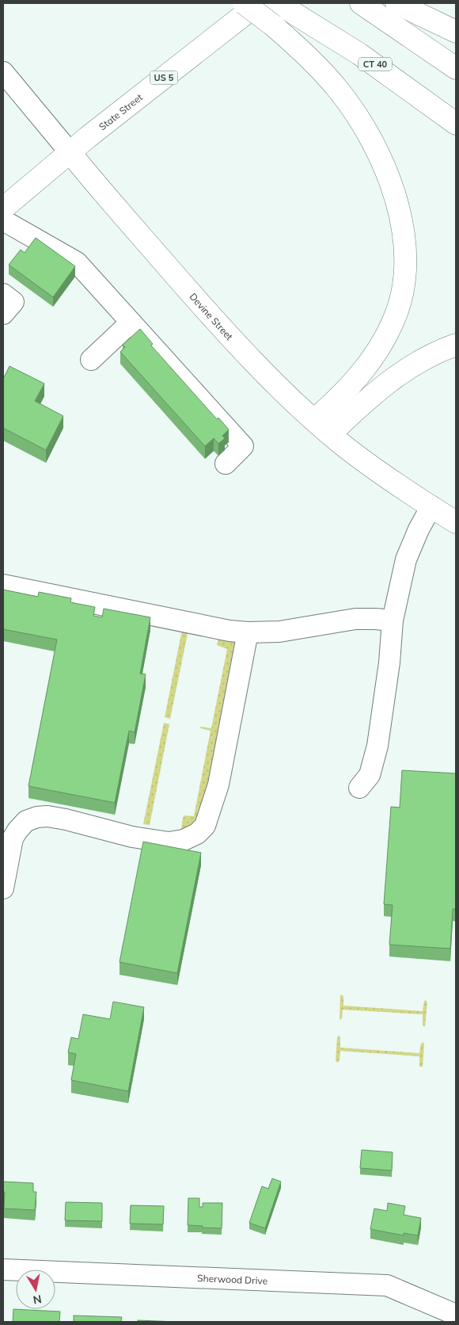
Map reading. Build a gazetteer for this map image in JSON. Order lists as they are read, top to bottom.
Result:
{
  "streets": {
    "main road": [
      "CT 40",
      "US 5",
      "State Street",
      "Devine Street"
    ],
    "street": ["Sherwood Drive"]
  },
  "crossings": [
    ["State Street", "Devine Street"]
  ],
  "north": "bottom"
}
